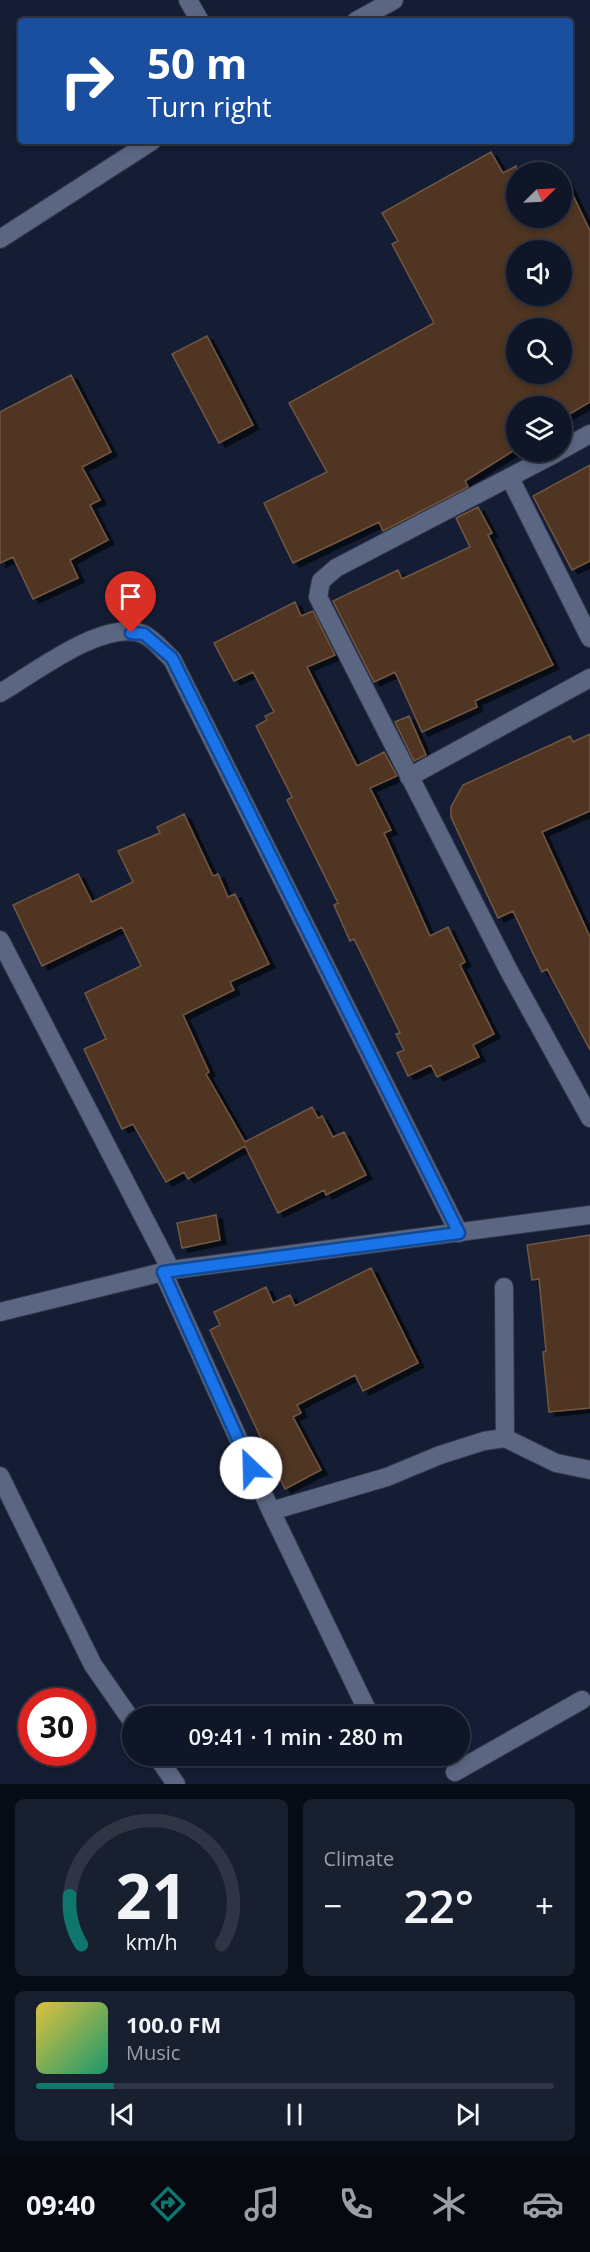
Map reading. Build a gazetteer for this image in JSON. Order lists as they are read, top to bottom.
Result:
{
  "north": "top right",
  "page": {
    "turn": ["50 m", "Turn right"],
    "limit": "30",
    "trip": "09:41 · 1 min · 280 m",
    "tile": "Climate",
    "heat": ["−", "22°", "+"],
    "song": ["100.0 FM", "Music"],
    "tabs": "09:40",
    "gauge": ["21", "km/h"]
  }
}
